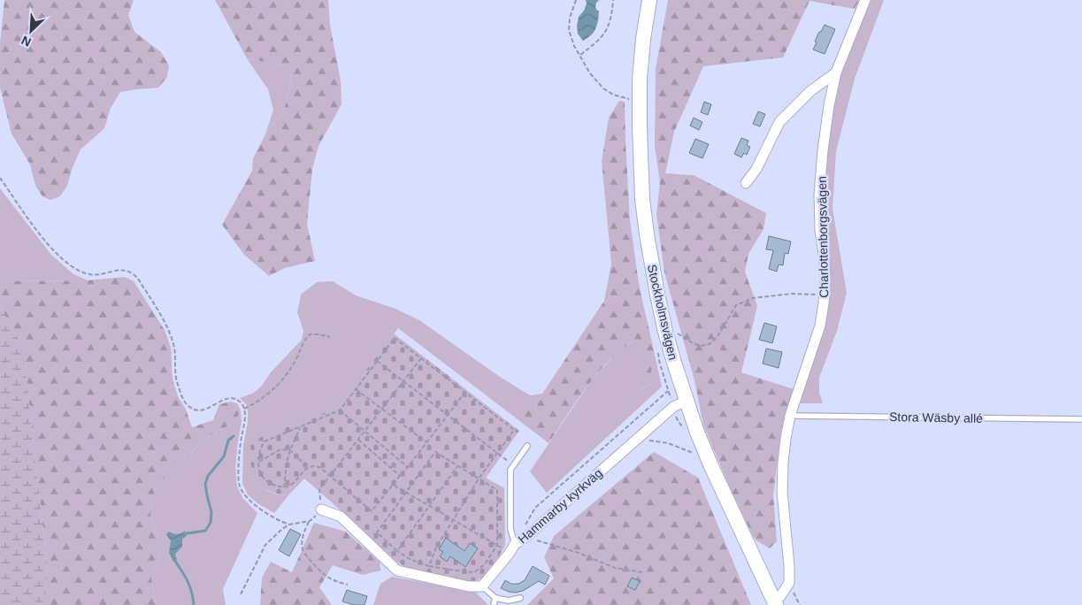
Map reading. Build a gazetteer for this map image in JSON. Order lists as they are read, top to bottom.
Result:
{
  "streets": {
    "street": ["Charlottenborgsvägen", "Stockholmsvägen", "Hammarby kyrkväg"],
    "lane": ["Stora Wäsby allé"]
  },
  "crossings": [
    ["Charlottenborgsvägen", "Stockholmsvägen"],
    ["Charlottenborgsvägen", "Stora Wäsby allé"],
    ["Stockholmsvägen", "Hammarby kyrkväg"]
  ],
  "north": "bottom left"
}
